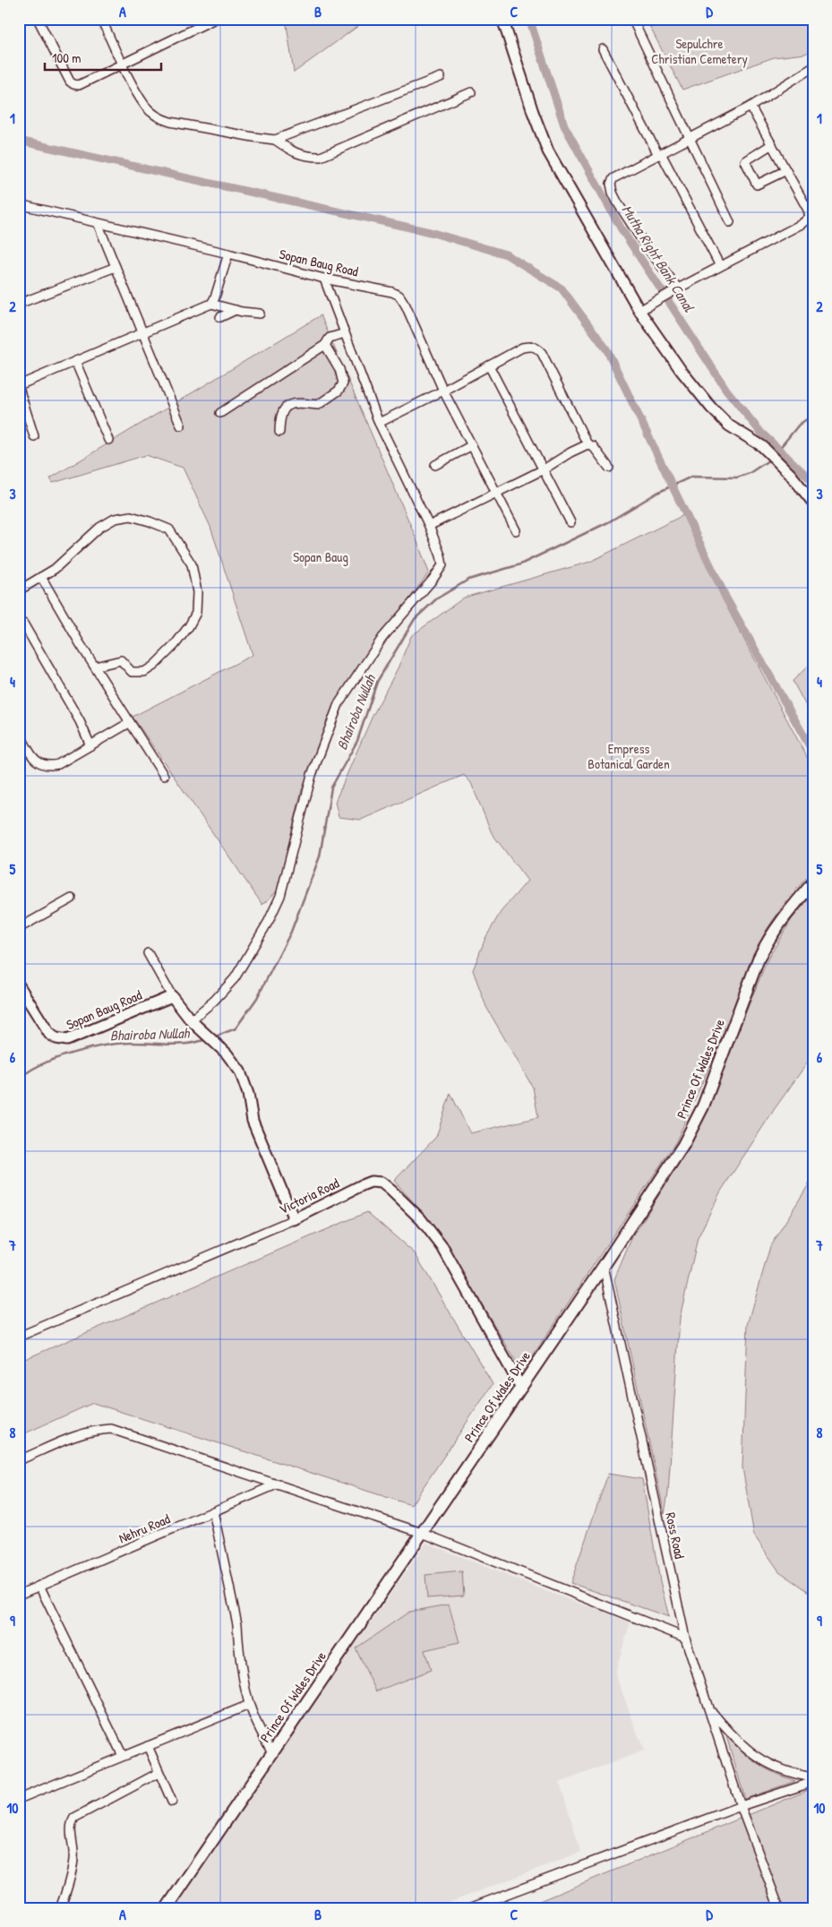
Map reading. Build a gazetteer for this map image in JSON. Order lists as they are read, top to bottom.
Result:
{
  "streets": {
    "main road": ["Prince Of Wales Drive"],
    "street": [
      "Sopan Baug Road",
      "Victoria Road",
      "Nehru Road",
      "Ross Road"
    ]
  },
  "crossings": [
    ["Prince Of Wales Drive", "Victoria Road"],
    ["Prince Of Wales Drive", "Ross Road"]
  ],
  "water": ["Mutha Right Bank Canal", "Bhairoba Nullah"],
  "parks": ["Sepulchre Christian Cemetery", "Sopan Baug", "Empress Botanical Garden"],
  "scale_bar": "100 m",
  "grid": {
    "columns": [
      "A",
      "B",
      "C",
      "D"
    ],
    "rows": [
      "1",
      "2",
      "3",
      "4",
      "5",
      "6",
      "7",
      "8",
      "9",
      "10"
    ]
  }
}
